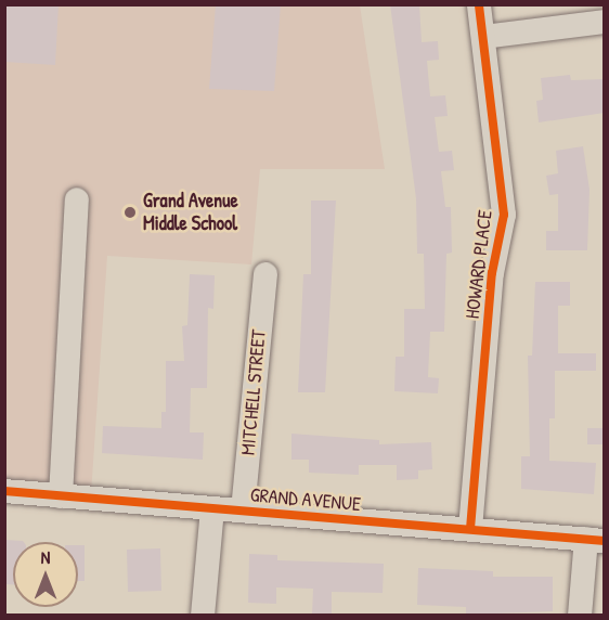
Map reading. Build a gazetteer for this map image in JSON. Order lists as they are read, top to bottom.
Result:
{
  "streets": {
    "street": ["HOWARD PLACE", "MITCHELL STREET", "GRAND AVENUE"]
  },
  "crossings": [
    ["HOWARD PLACE", "GRAND AVENUE"],
    ["MITCHELL STREET", "GRAND AVENUE"]
  ],
  "places": ["Grand Avenue Middle School"],
  "north": "top"
}
